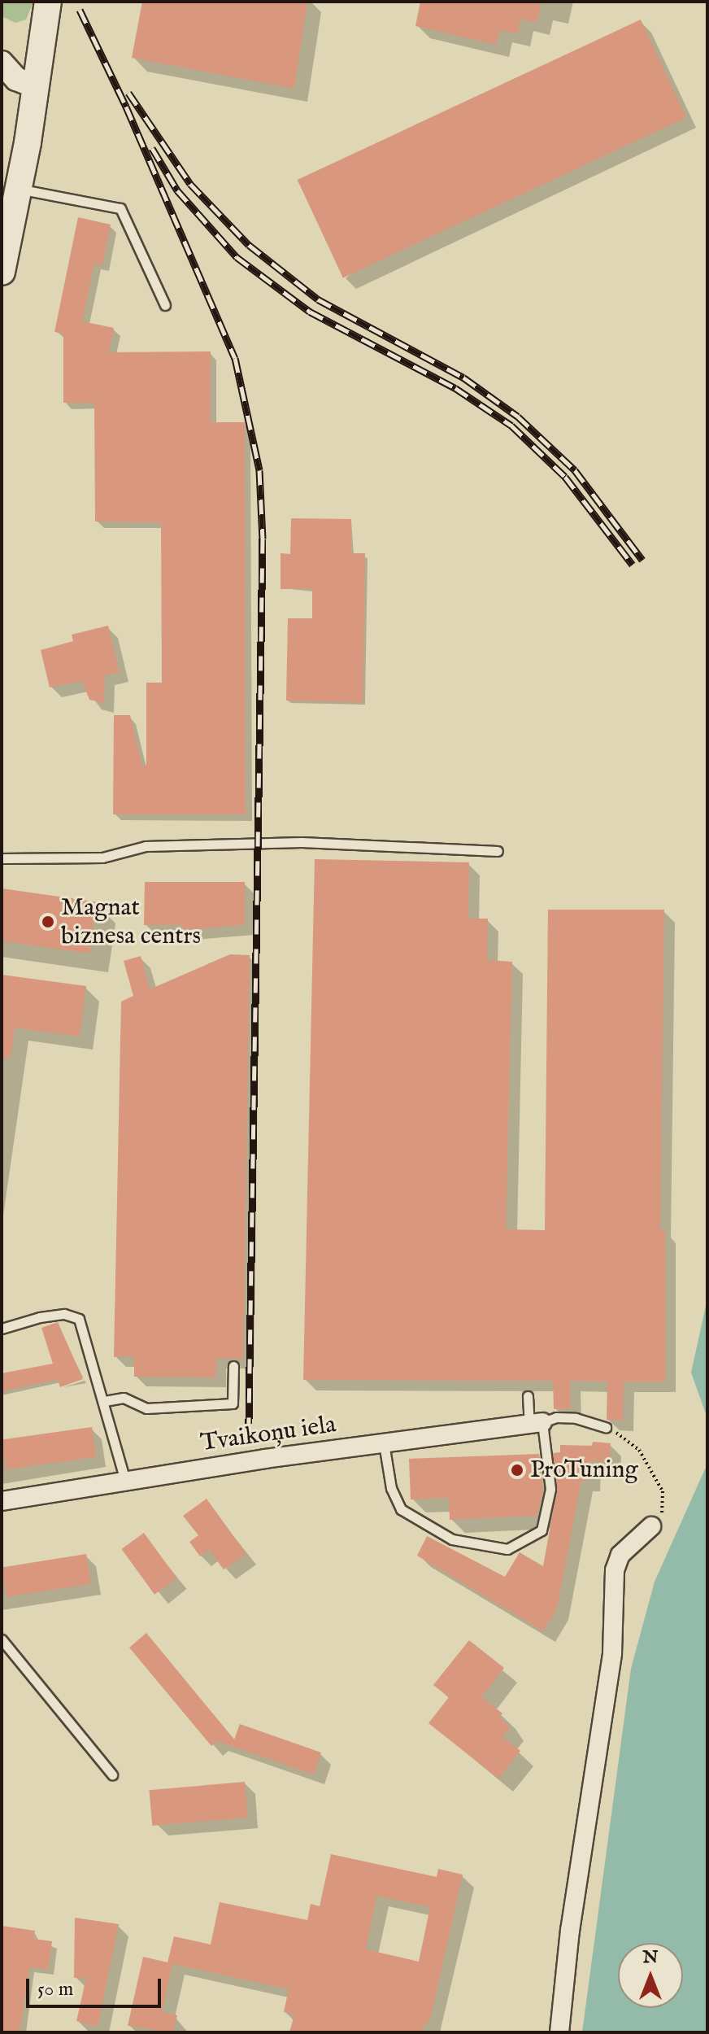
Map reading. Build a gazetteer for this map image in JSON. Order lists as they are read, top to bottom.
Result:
{
  "streets": {
    "street": ["Tvaikoņu iela"]
  },
  "places": ["Magnat biznesa centrs", "ProTuning"],
  "scale_bar": "50 m",
  "north": "top"
}
